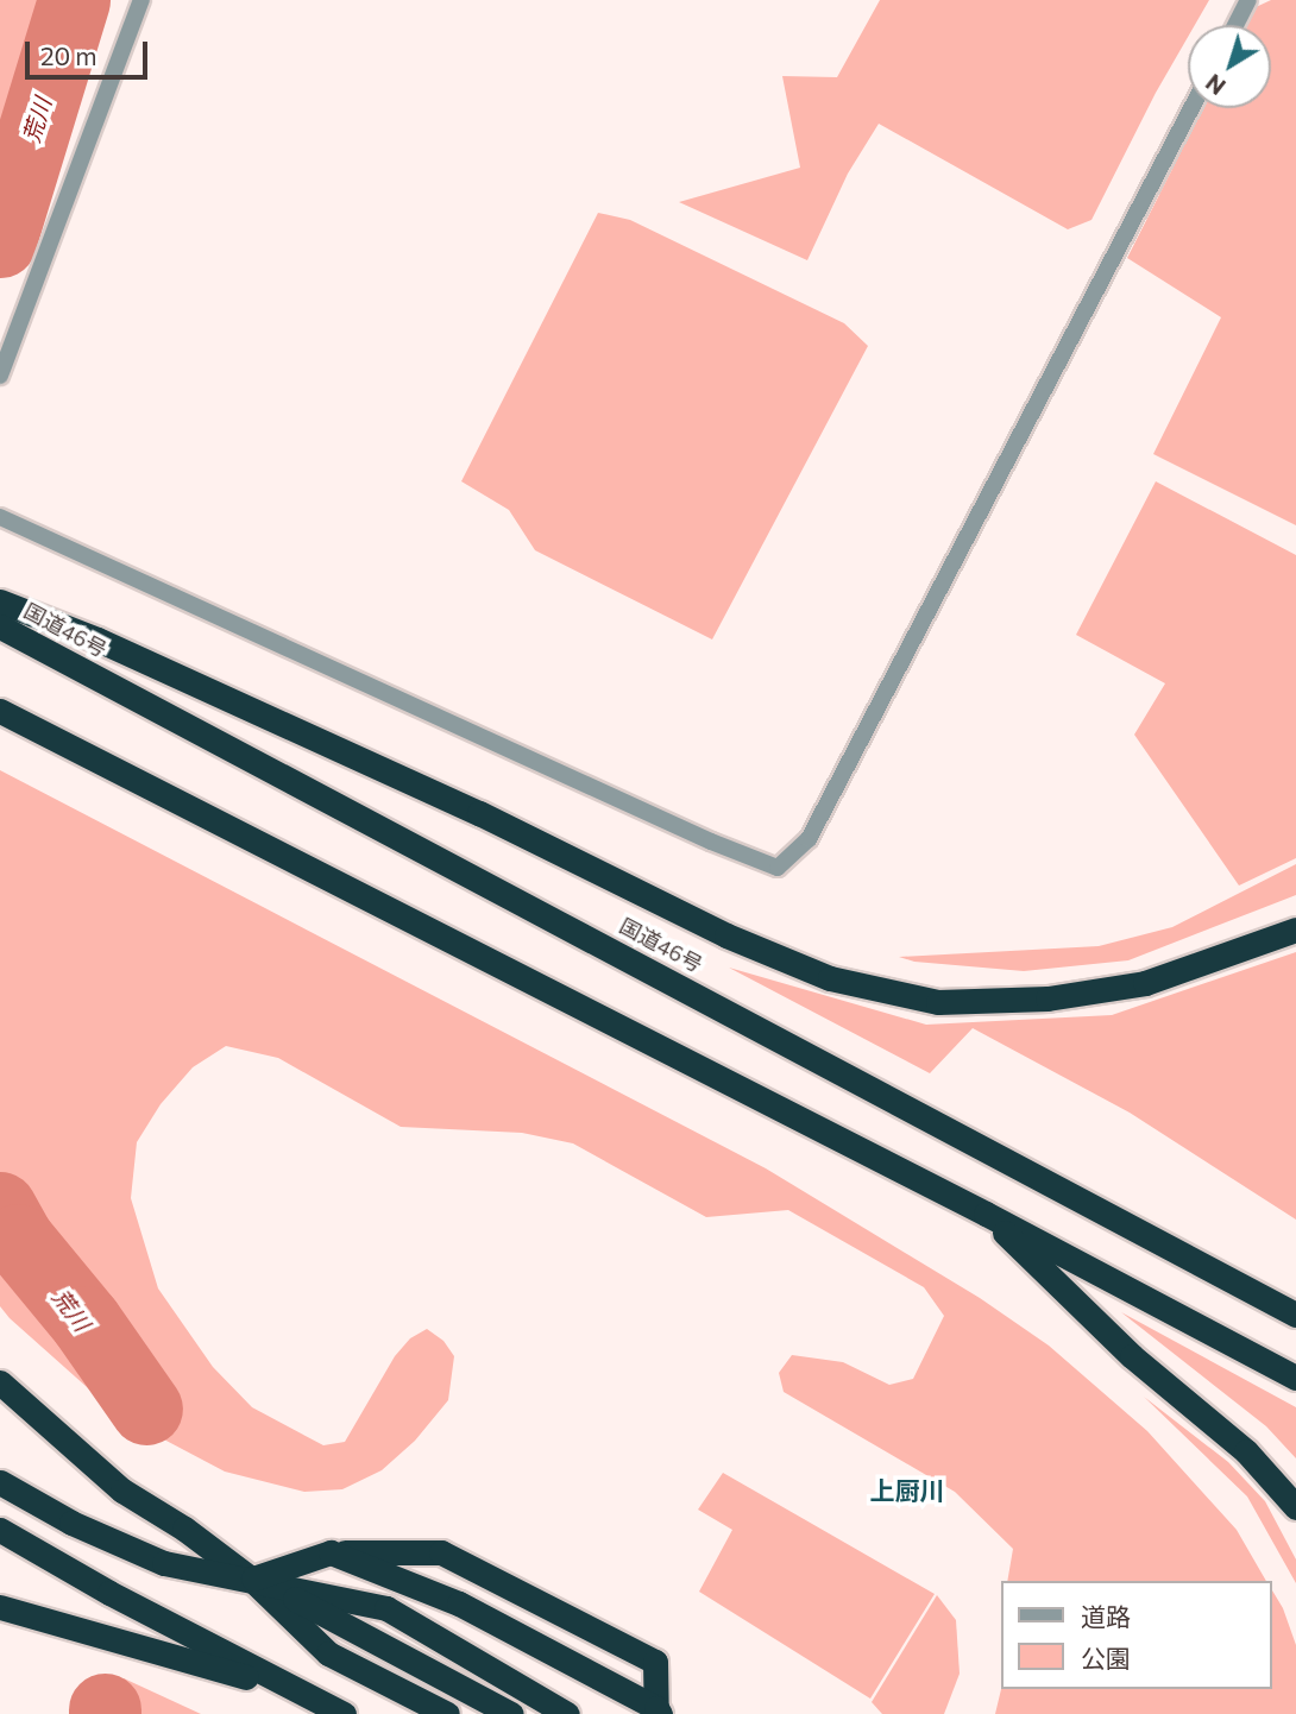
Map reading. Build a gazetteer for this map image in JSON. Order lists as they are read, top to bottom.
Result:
{
  "streets": {
    "highway": ["国道46号"]
  },
  "districts": ["上厨川"],
  "water": ["荒川"],
  "legend": ["道路", "公園"],
  "scale_bar": "20 m",
  "north": "bottom left"
}
